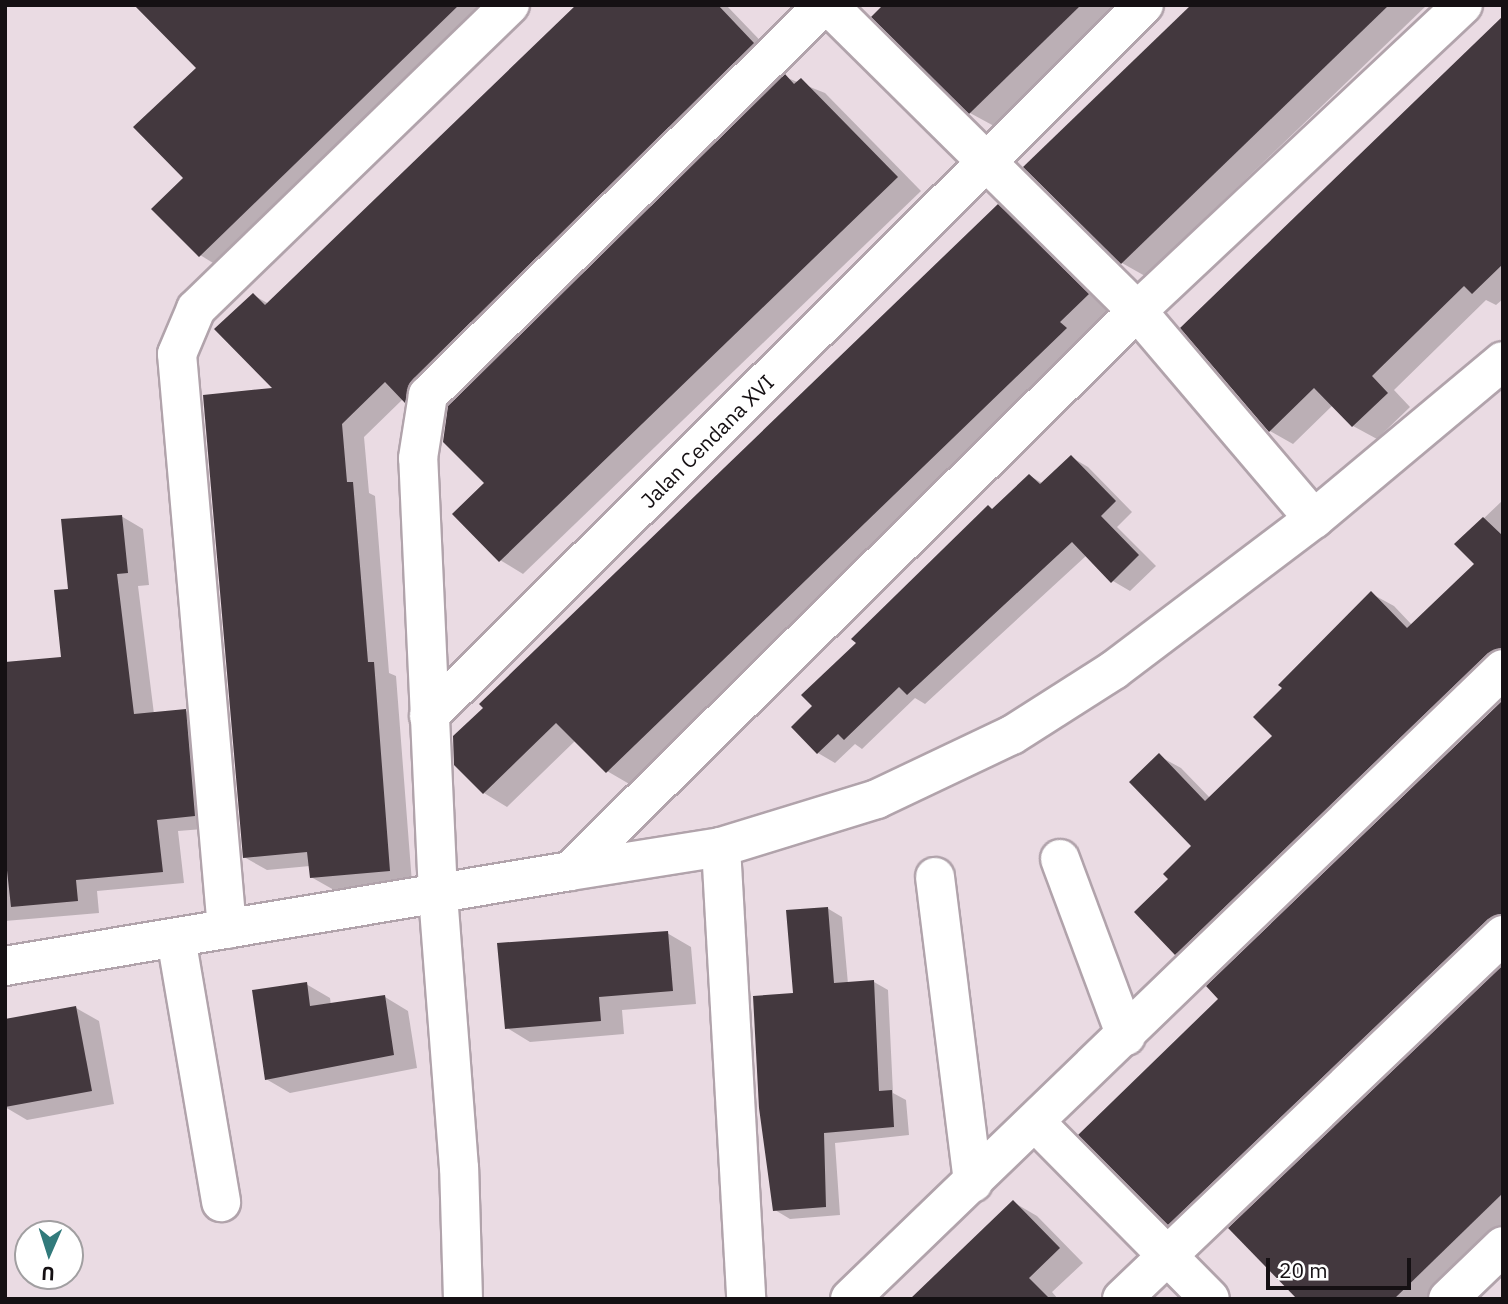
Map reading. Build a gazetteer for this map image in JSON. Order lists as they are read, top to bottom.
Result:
{
  "streets": {
    "street": ["Jalan Cendana XVI"]
  },
  "scale_bar": "20 m",
  "north": "bottom"
}
